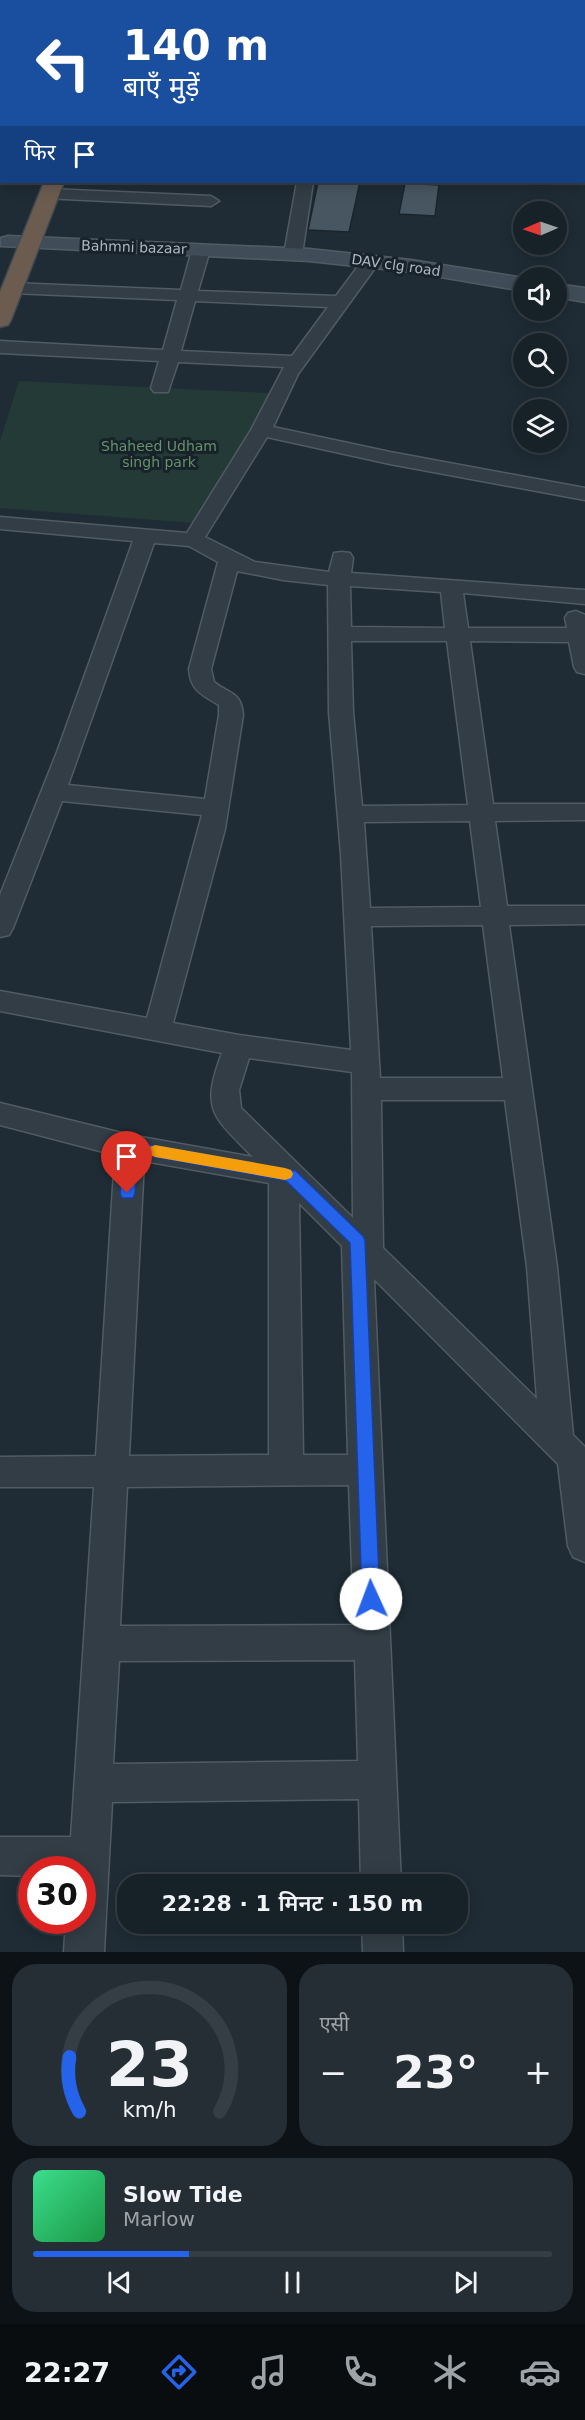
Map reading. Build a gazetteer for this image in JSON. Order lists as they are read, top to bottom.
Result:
{
  "streets": {
    "street": ["Bahmni bazaar", "DAV clg road"]
  },
  "crossings": [
    ["Bahmni bazaar", "DAV clg road"]
  ],
  "parks": ["Shaheed Udham singh park"],
  "north": "left",
  "page": {
    "turn": ["140 m", "बाएँ मुड़ें"],
    "then": "फिर",
    "limit": "30",
    "trip": "22:28 · 1 मिनट · 150 m",
    "tile": "एसी",
    "heat": ["−", "23°", "+"],
    "song": ["Slow Tide", "Marlow"],
    "tabs": "22:27",
    "gauge": ["23", "km/h"]
  }
}
